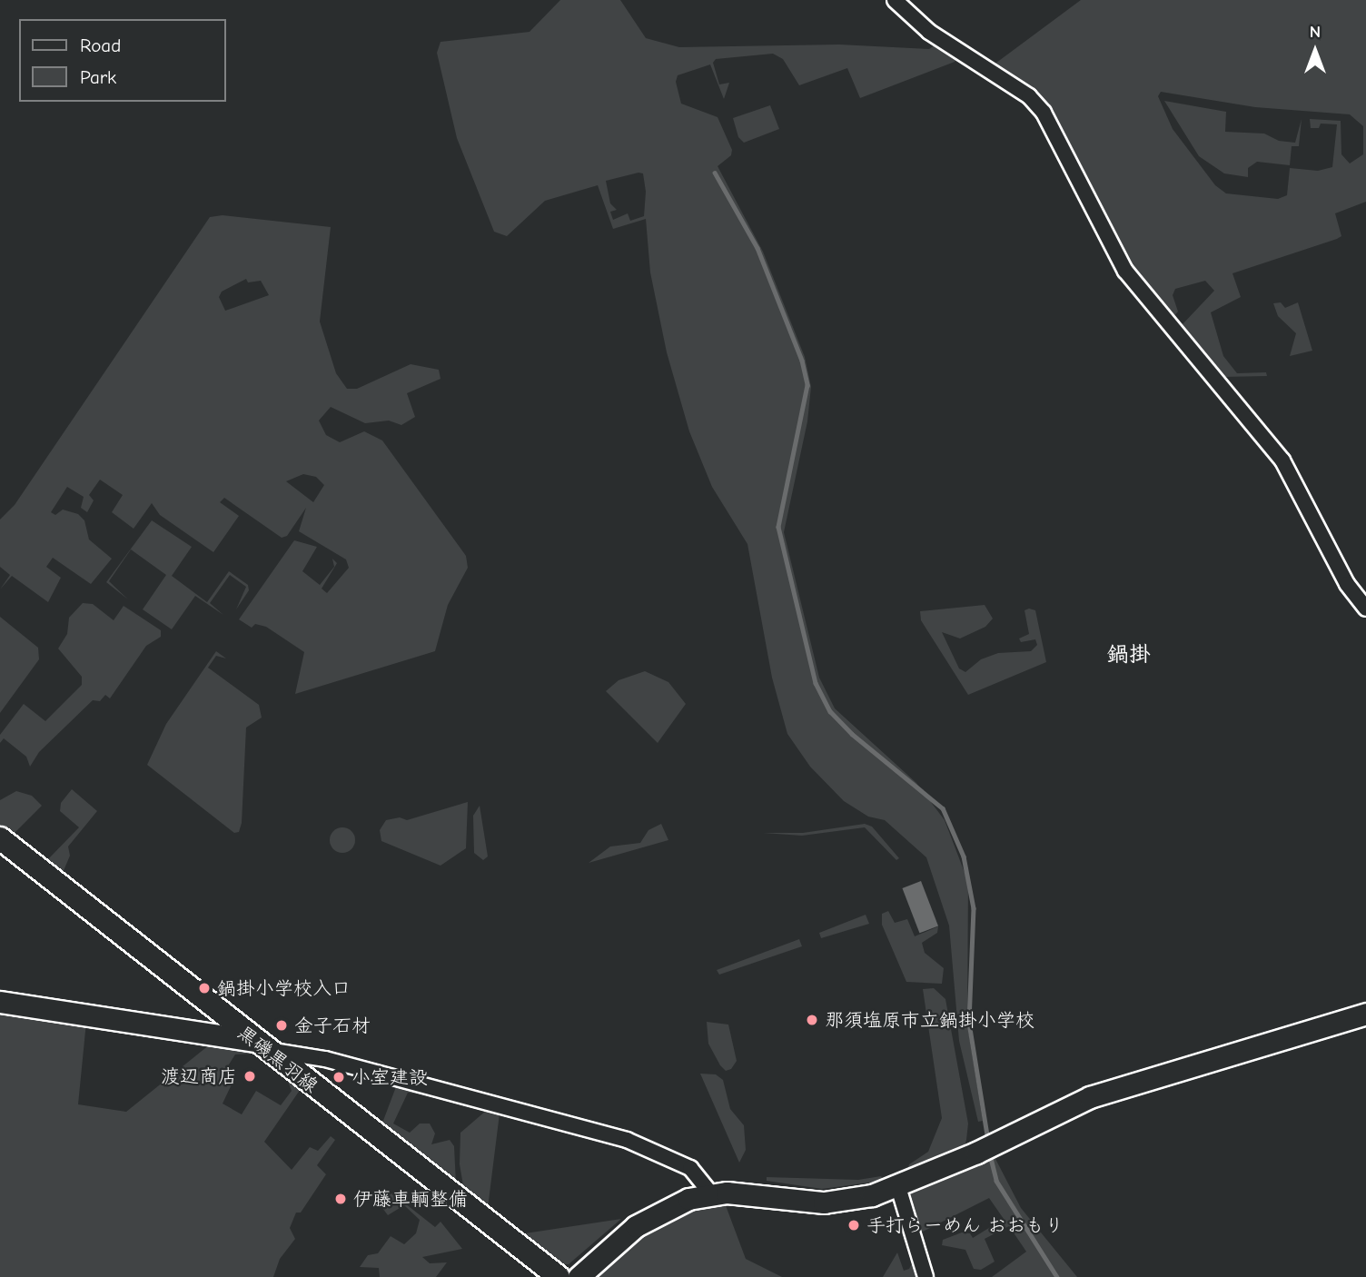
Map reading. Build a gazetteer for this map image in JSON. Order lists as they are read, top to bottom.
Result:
{
  "streets": {
    "main road": ["黒磯黒羽線"]
  },
  "districts": ["鍋掛"],
  "places": [
    "鍋掛小学校入口",
    "那須塩原市立鍋掛小学校",
    "金子石材",
    "渡辺商店",
    "小室建設",
    "伊藤車輌整備",
    "手打らーめん おおもり"
  ],
  "legend": ["Road", "Park"],
  "north": "top"
}
